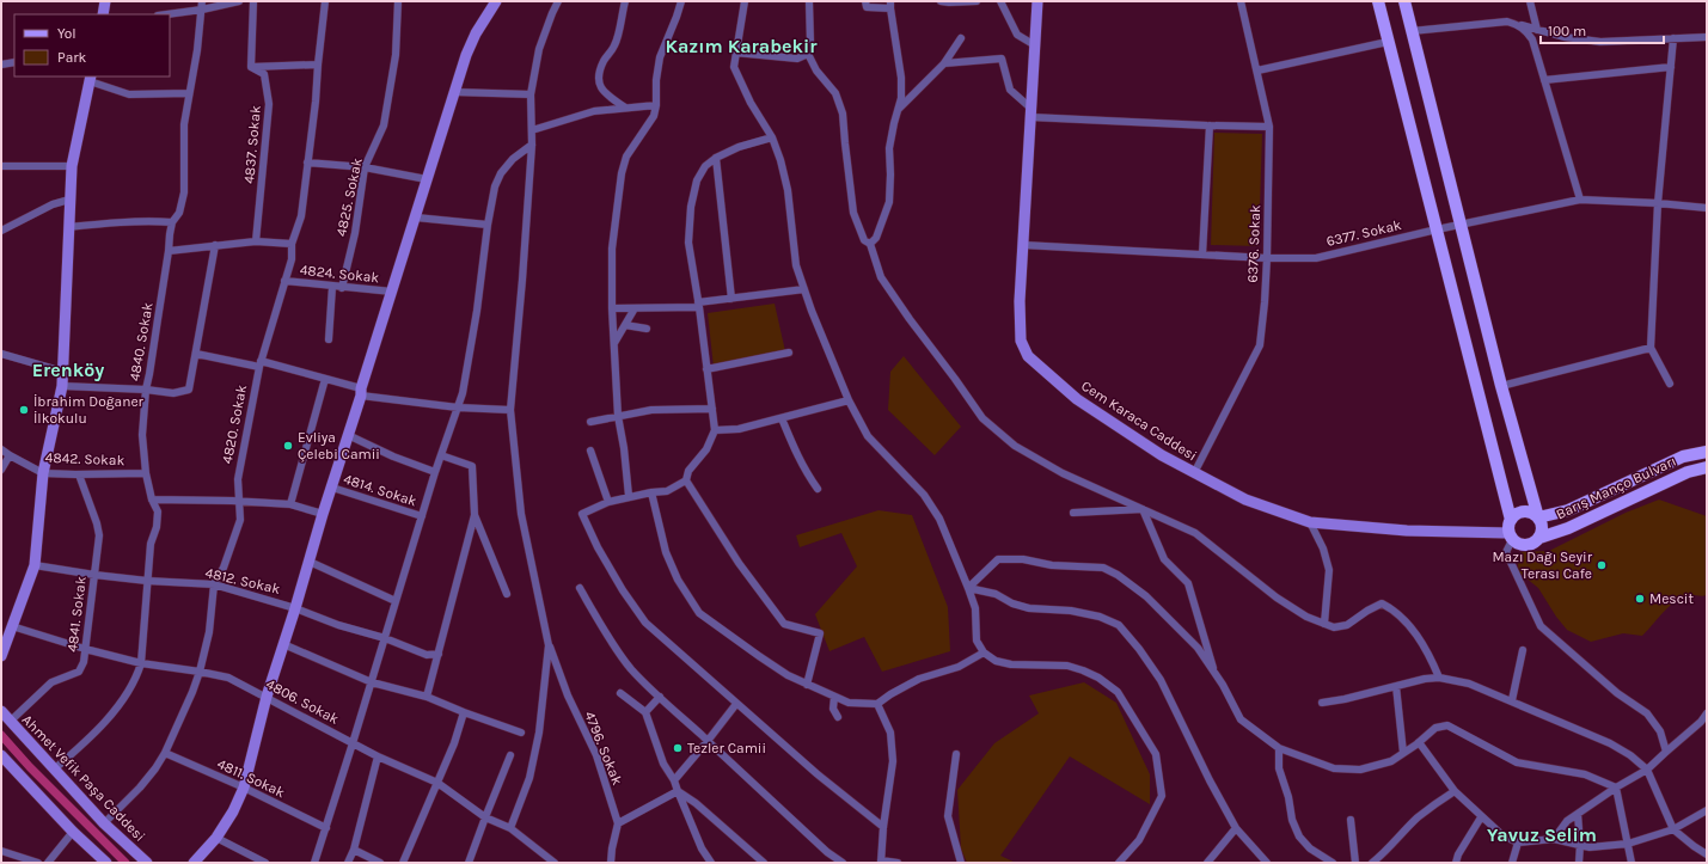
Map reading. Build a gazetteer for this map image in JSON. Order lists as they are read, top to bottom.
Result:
{
  "streets": {
    "main road": ["Barış Manço Bulvarı"],
    "street": [
      "4837. Sokak",
      "4825. Sokak",
      "6377. Sokak",
      "6376. Sokak",
      "4824. Sokak",
      "4840. Sokak",
      "Cem Karaca Caddesi",
      "4820. Sokak",
      "4842. Sokak",
      "4814. Sokak",
      "4812. Sokak",
      "4841. Sokak",
      "4806. Sokak",
      "4796. Sokak",
      "Ahmet Vefik Paşa Caddesi",
      "4811. Sokak"
    ]
  },
  "crossings": [
    ["4825. Sokak", "4824. Sokak"],
    ["6377. Sokak", "6376. Sokak"],
    ["6377. Sokak", "Cem Karaca Caddesi"],
    ["6376. Sokak", "Cem Karaca Caddesi"],
    ["4824. Sokak", "4820. Sokak"],
    ["4840. Sokak", "4842. Sokak"],
    ["4840. Sokak", "4812. Sokak"],
    ["4840. Sokak", "4806. Sokak"],
    ["4840. Sokak", "Ahmet Vefik Paşa Caddesi"],
    ["Cem Karaca Caddesi", "Barış Manço Bulvarı"],
    ["4820. Sokak", "4812. Sokak"],
    ["4820. Sokak", "4806. Sokak"],
    ["4820. Sokak", "Ahmet Vefik Paşa Caddesi"],
    ["4820. Sokak", "4811. Sokak"],
    ["4842. Sokak", "4841. Sokak"],
    ["4812. Sokak", "4841. Sokak"],
    ["4841. Sokak", "4806. Sokak"],
    ["4841. Sokak", "Ahmet Vefik Paşa Caddesi"]
  ],
  "districts": ["Kazım Karabekir", "Erenköy", "Yavuz Selim"],
  "places": [
    "İbrahim Doğaner İlkokulu",
    "Evliya Çelebi Camii",
    "Mazı Dağı Seyir Terası Cafe",
    "Mescit",
    "Tezler Camii"
  ],
  "legend": ["Yol", "Park"],
  "scale_bar": "100 m"
}
